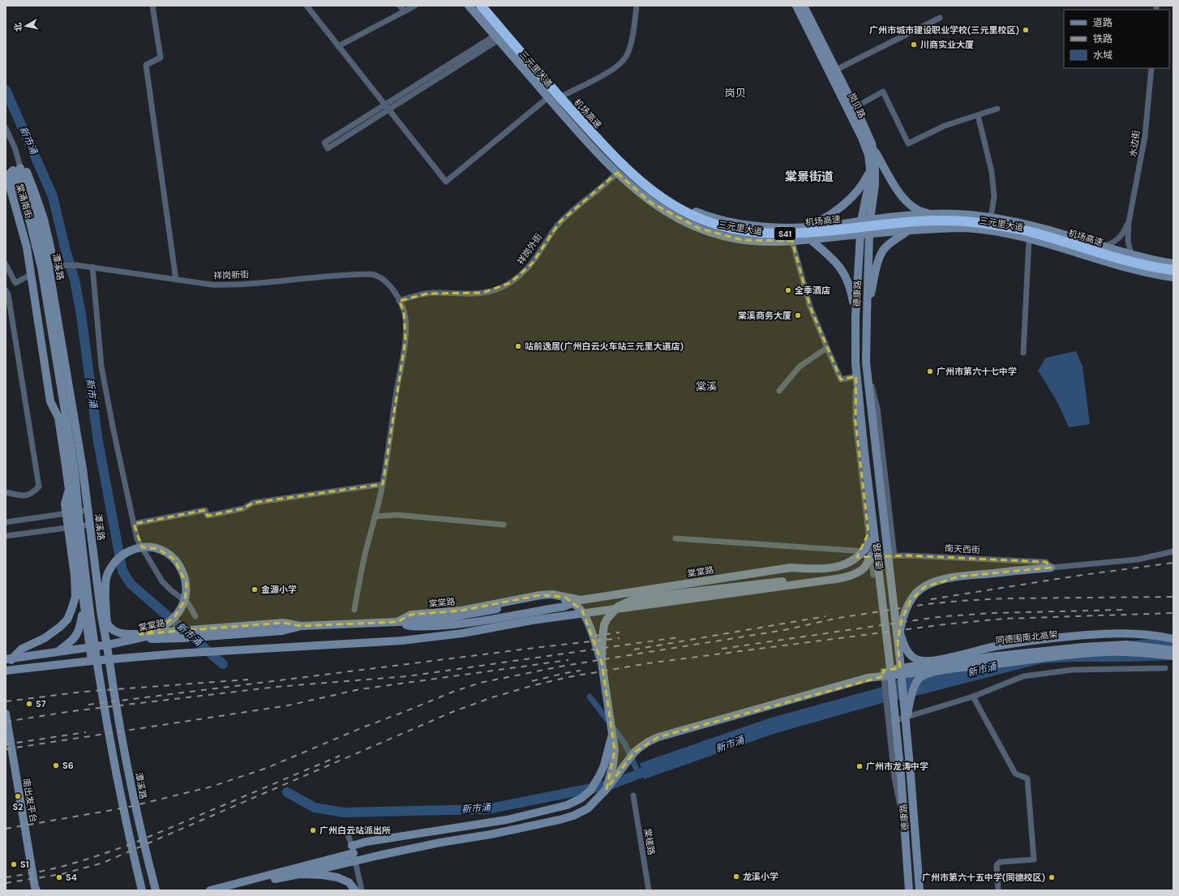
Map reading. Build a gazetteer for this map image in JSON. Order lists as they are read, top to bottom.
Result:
{
  "streets": {
    "highway": ["机场高速", "S41"],
    "main road": [
      "三元里大道",
      "岗贝路",
      "棠涌南街",
      "潭溪路",
      "德康路",
      "棠棠路",
      "同德围南北高架",
      "南出发平台"
    ],
    "street": [
      "水边街",
      "祥岗外街",
      "祥岗新街",
      "南天西街",
      "棠槎路"
    ]
  },
  "crossings": [
    ["三元里大道", "岗贝路"],
    ["三元里大道", "祥岗外街"],
    ["三元里大道", "德康路"],
    ["岗贝路", "德康路"],
    ["棠涌南街", "潭溪路"],
    ["棠涌南街", "祥岗新街"],
    ["祥岗外街", "祥岗新街"],
    ["南天西街", "棠棠路"]
  ],
  "districts": ["岗贝", "棠景街道", "棠溪"],
  "water": ["新市涌"],
  "places": [
    "广州市城市建设职业学校(三元里校区)",
    "川商实业大厦",
    "全季酒店",
    "棠溪商务大厦",
    "站前逸居(广州白云火车站三元里大道店)",
    "广州市第六十七中学",
    "金源小学",
    "S7",
    "S6",
    "广州市龙涛中学",
    "S2",
    "广州白云站派出所",
    "S1",
    "龙溪小学",
    "S4",
    "广州市第六十五中学(同德校区)"
  ],
  "legend": ["道路", "铁路", "水域"],
  "north": "left"
}
